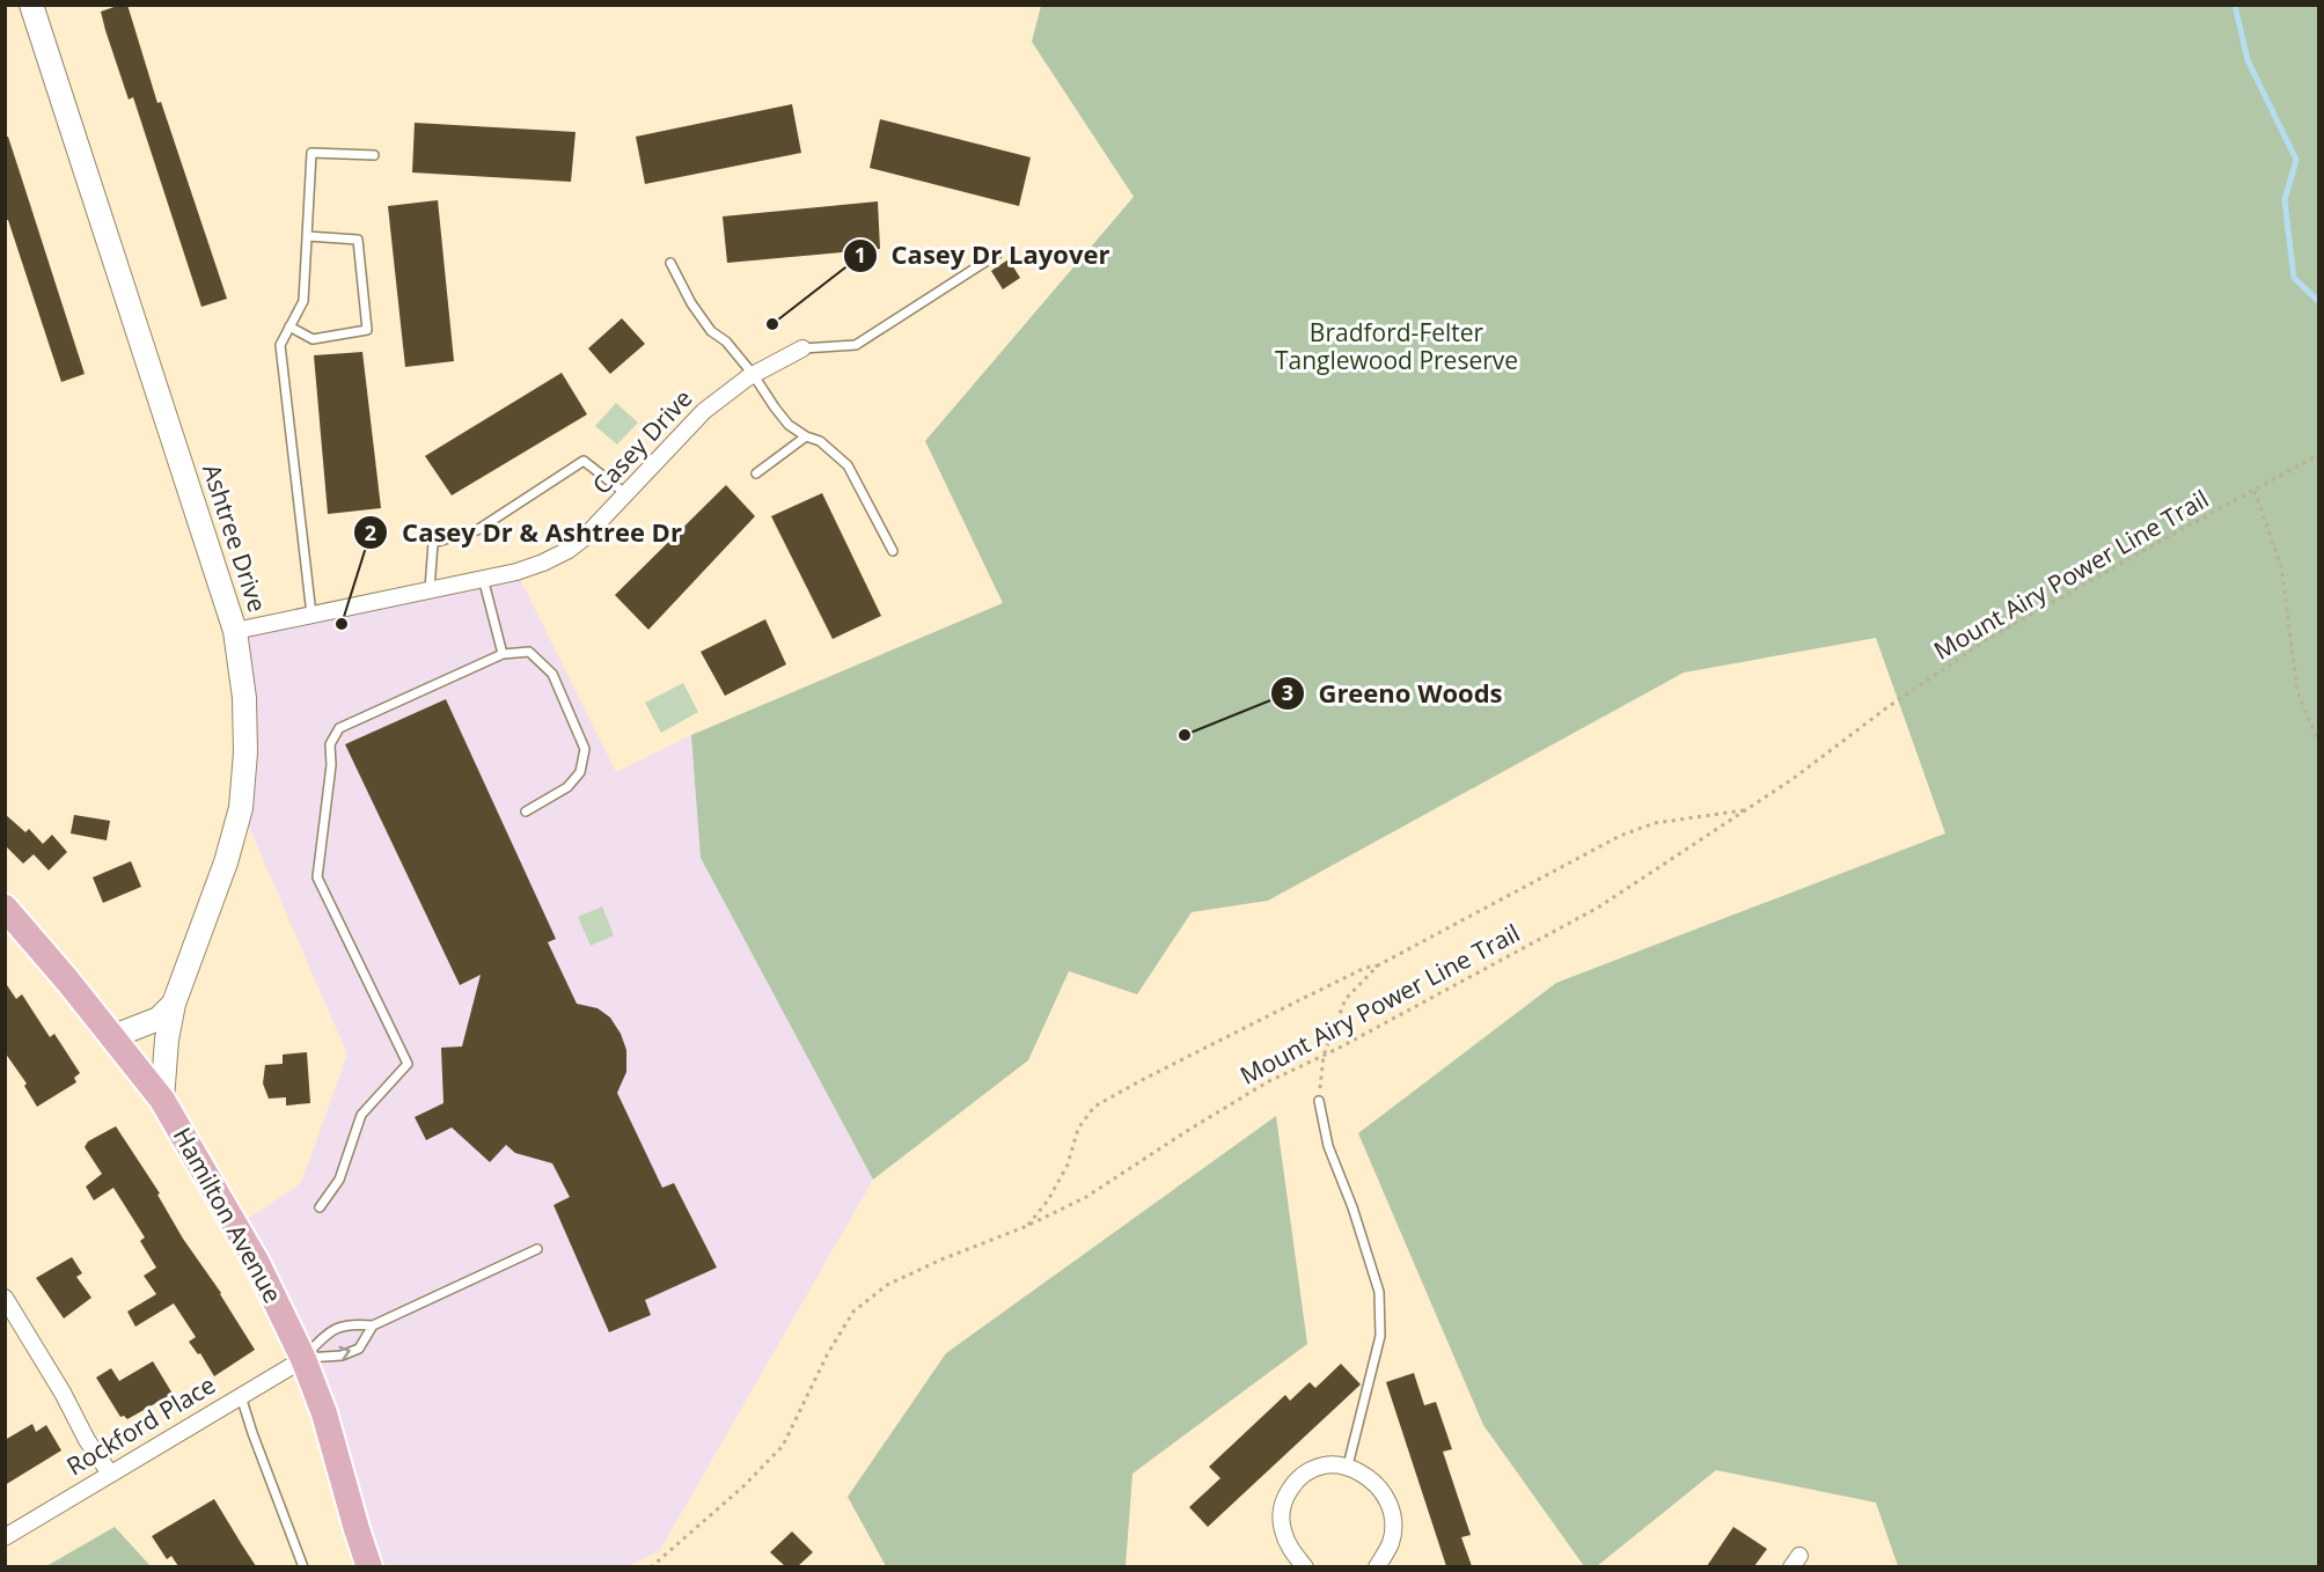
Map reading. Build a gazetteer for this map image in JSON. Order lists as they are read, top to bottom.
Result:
{
  "streets": {
    "main road": ["Hamilton Avenue"],
    "street": ["Casey Drive", "Ashtree Drive", "Rockford Place"],
    "path": ["Mount Airy Power Line Trail"]
  },
  "crossings": [
    ["Casey Drive", "Ashtree Drive"],
    ["Ashtree Drive", "Hamilton Avenue"],
    ["Hamilton Avenue", "Rockford Place"]
  ],
  "parks": ["Bradford-Felter Tanglewood Preserve"],
  "places": ["Casey Dr Layover", "Casey Dr & Ashtree Dr", "Greeno Woods"]
}
